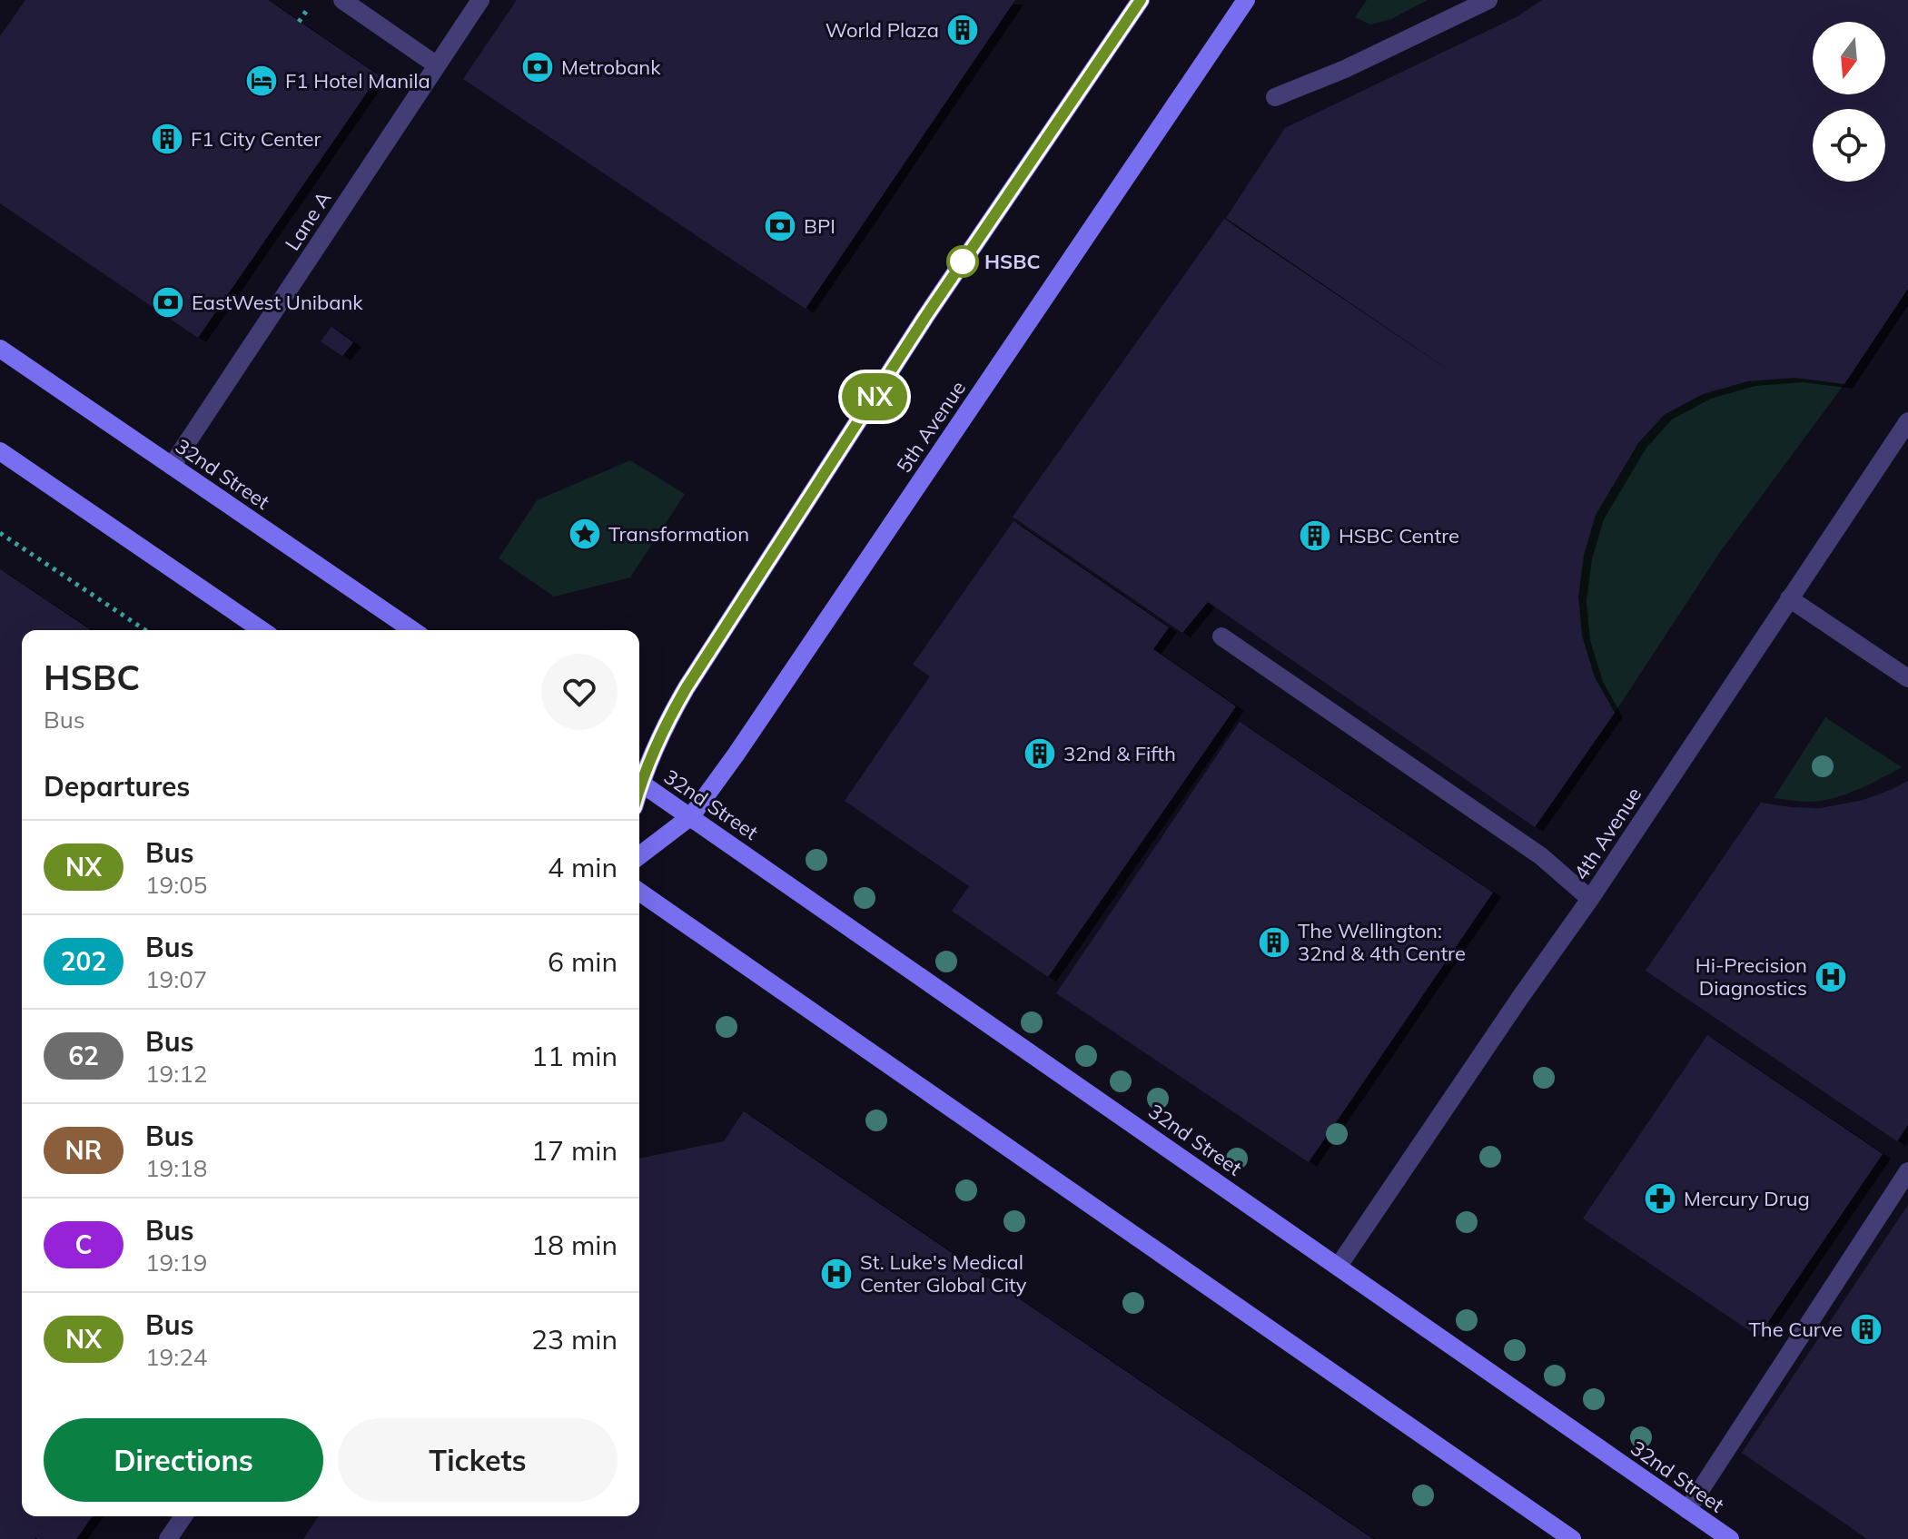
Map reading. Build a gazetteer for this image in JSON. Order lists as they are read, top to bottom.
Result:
{
  "streets": {
    "main road": ["5th Avenue", "32nd Street"],
    "street": ["Lane A", "4th Avenue"]
  },
  "crossings": [
    ["Lane A", "32nd Street"],
    ["5th Avenue", "32nd Street"],
    ["32nd Street", "4th Avenue"]
  ],
  "places": {
    "building": [
      "World Plaza",
      "F1 City Center",
      "HSBC Centre",
      "32nd & Fifth",
      "The Wellington: 32nd & 4th Centre",
      "The Curve"
    ],
    "bank": ["Metrobank", "BPI", "EastWest Unibank"],
    "hotel": ["F1 Hotel Manila"],
    "other": ["HSBC"],
    "place": ["Transformation"],
    "hospital": ["Hi-Precision Diagnostics", "St. Luke's Medical Center Global City"],
    "pharmacy": ["Mercury Drug"]
  },
  "lines": ["bus line NX"],
  "north": "bottom",
  "page": {
    "on_map": "NX",
    "heading": [
      ["HSBC", "Bus"],
      "Departures"
    ],
    "list": [
      {
        "mark": "NX",
        "name": "Bus",
        "note": "19:05",
        "value": "4 min"
      },
      {
        "mark": "202",
        "name": "Bus",
        "note": "19:07",
        "value": "6 min"
      },
      {
        "mark": "62",
        "name": "Bus",
        "note": "19:12",
        "value": "11 min"
      },
      {
        "mark": "NR",
        "name": "Bus",
        "note": "19:18",
        "value": "17 min"
      },
      {
        "mark": "C",
        "name": "Bus",
        "note": "19:19",
        "value": "18 min"
      },
      {
        "mark": "NX",
        "name": "Bus",
        "note": "19:24",
        "value": "23 min"
      }
    ],
    "buttons": ["Directions", "Tickets"]
  }
}
